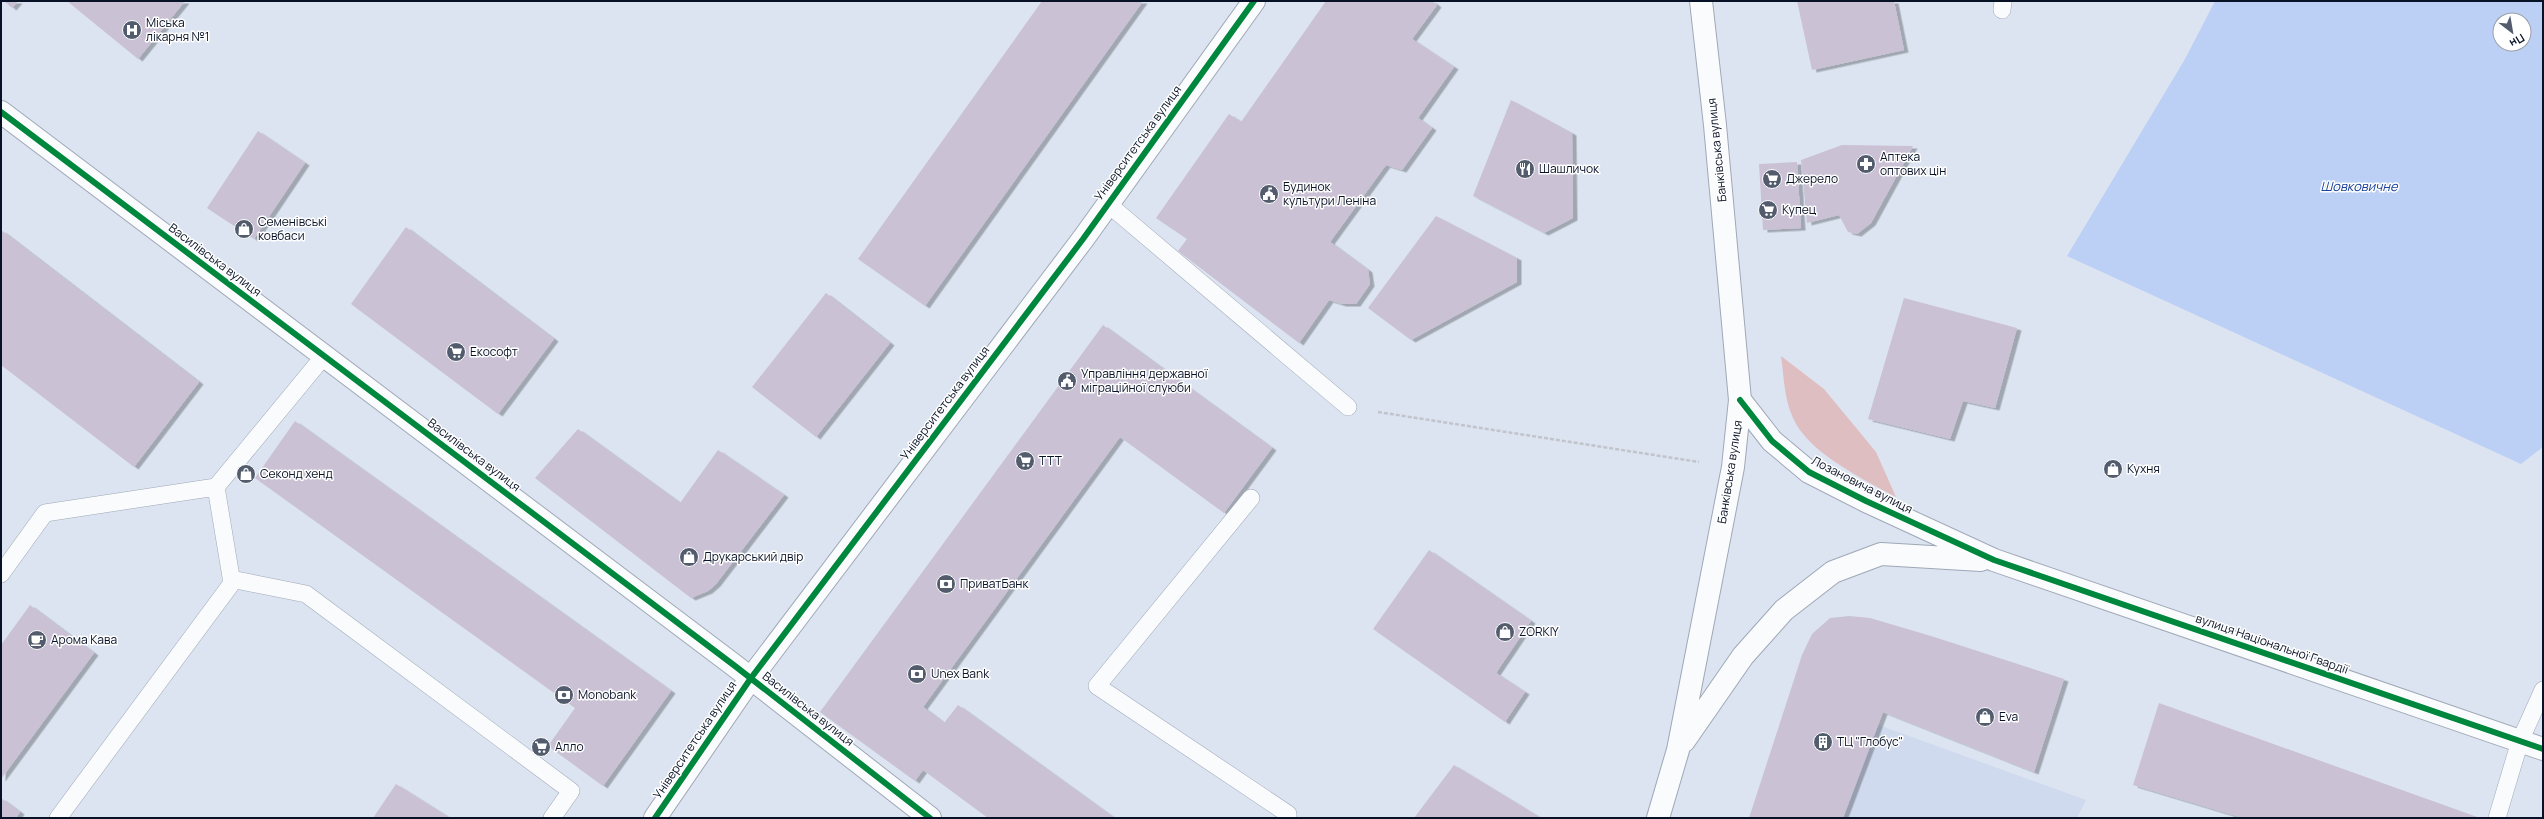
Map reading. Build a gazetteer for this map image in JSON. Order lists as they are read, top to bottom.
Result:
{
  "streets": {
    "street": [
      "Університетська вулиця",
      "Банківська вулиця",
      "Василівська вулиця",
      "Лозановича вулиця",
      "вулиця Національної Гвардії"
    ]
  },
  "crossings": [
    ["Університетська вулиця", "Василівська вулиця"],
    ["Банківська вулиця", "Лозановича вулиця"],
    ["Лозановича вулиця", "вулиця Національної Гвардії"]
  ],
  "water": ["Шовковичне"],
  "places": {
    "hospital": ["Міська лікарня №1"],
    "pharmacy": ["Аптека оптових цін"],
    "restaurant": ["Шашличок"],
    "supermarket": [
      "Джерело",
      "Купец",
      "Екософт",
      "ТТТ",
      "Алло"
    ],
    "public building": ["Будинок культури Леніна", "Управління державної міграційної слуюби"],
    "shop": [
      "Семенівські ковбаси",
      "Кухня",
      "Секонд хенд",
      "Друкарський двір",
      "ZORKIY",
      "Eva"
    ],
    "bank": ["ПриватБанк", "Unex Bank", "Monobank"],
    "cafe": ["Арома Кава"],
    "building": ["ТЦ \"Глобус\""]
  },
  "north": "bottom right"
}
